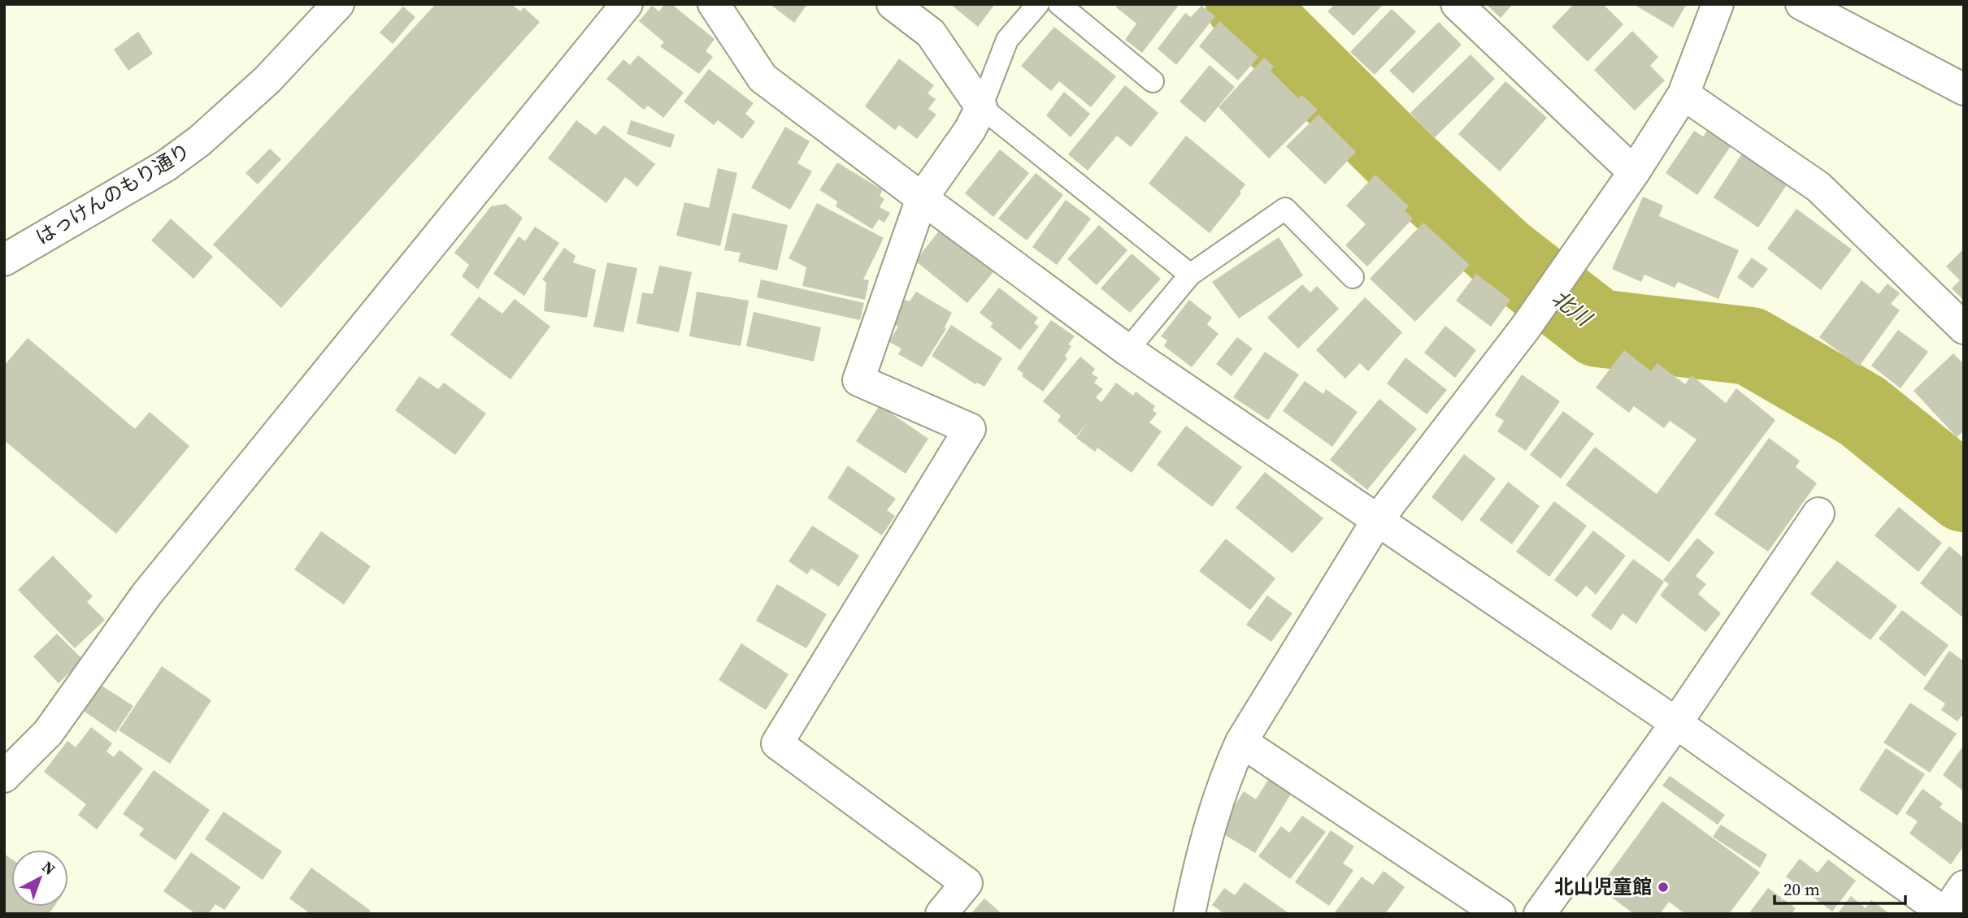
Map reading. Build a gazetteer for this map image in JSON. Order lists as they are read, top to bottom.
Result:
{
  "streets": {
    "street": ["はっけんのもり通り"]
  },
  "water": ["北川"],
  "places": ["北山児童館"],
  "scale_bar": "20 m",
  "north": "top right"
}
